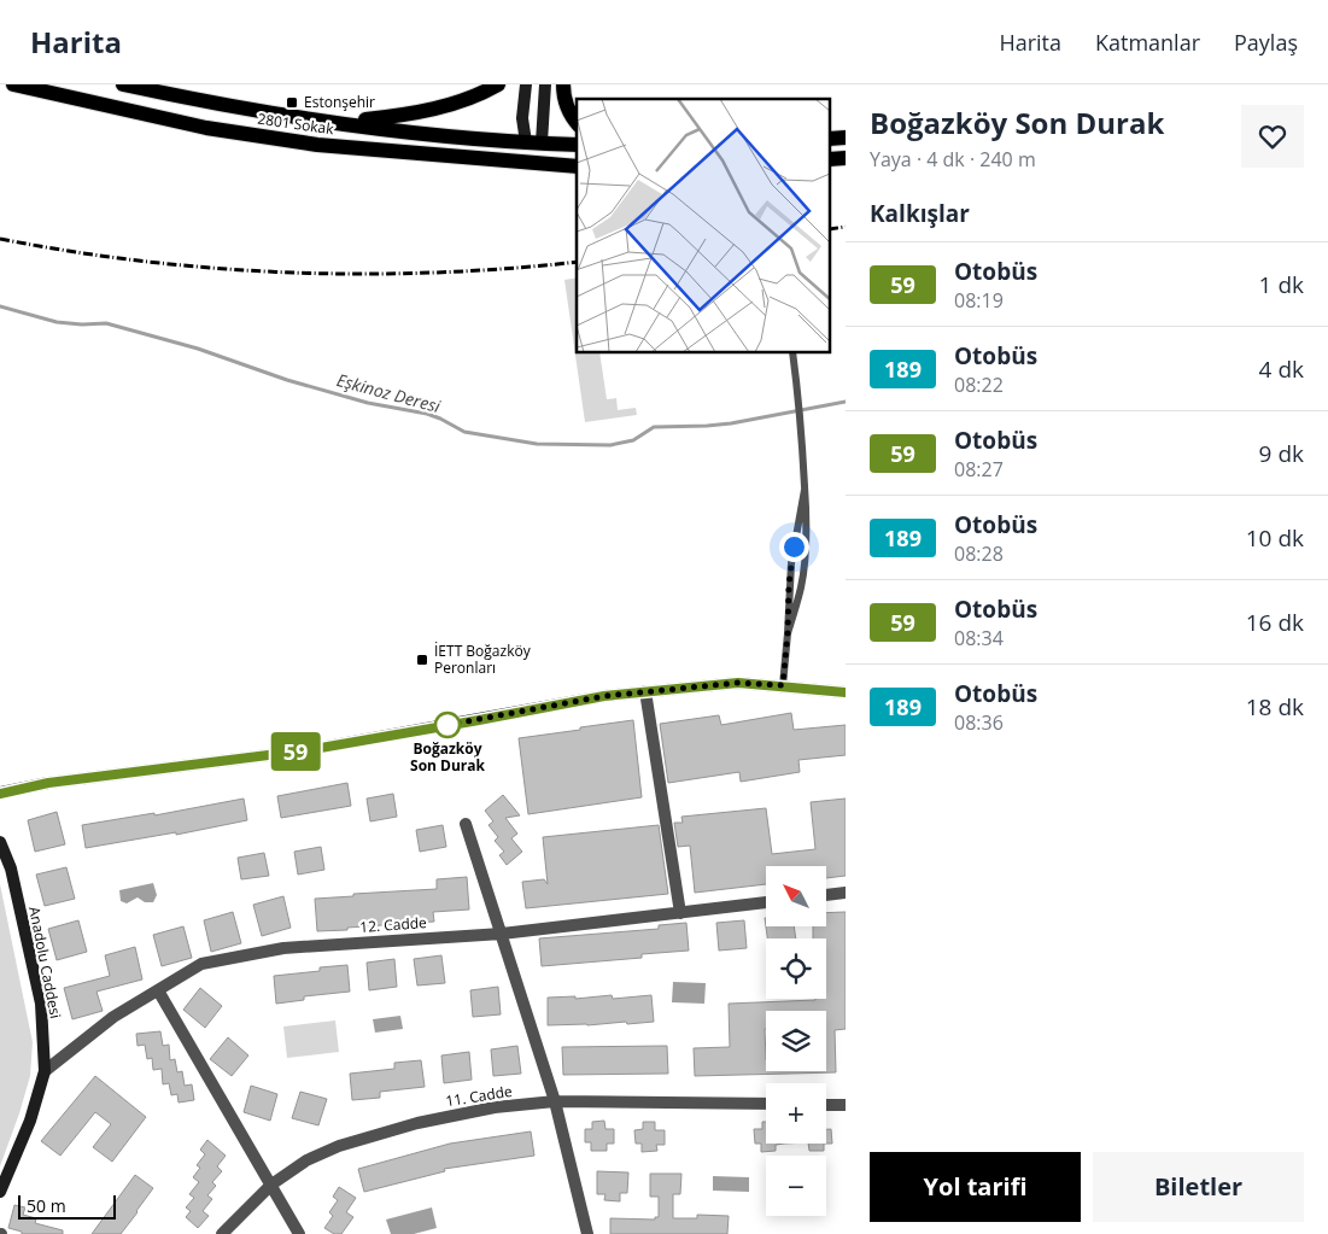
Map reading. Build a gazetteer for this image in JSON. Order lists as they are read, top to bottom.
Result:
{
  "streets": {
    "main road": ["2801 Sokak"],
    "street": ["12. Cadde", "Anadolu Caddesi", "11. Cadde"]
  },
  "crossings": [
    ["12. Cadde", "Anadolu Caddesi"]
  ],
  "water": ["Eşkinoz Deresi"],
  "places": {
    "transit": ["Estonşehir", "İETT Boğazköy Peronları"],
    "other": ["Boğazköy Son Durak"]
  },
  "lines": ["bus line 59"],
  "scale_bar": "50 m",
  "north": "top left",
  "page": {
    "header": "Harita",
    "nav": ["Harita", "Katmanlar", "Paylaş"],
    "on_map": "59",
    "heading": [
      ["Boğazköy Son Durak", "Yaya · 4 dk · 240 m"],
      "Kalkışlar"
    ],
    "list": [
      {
        "mark": "59",
        "name": "Otobüs",
        "note": "08:19",
        "value": "1 dk"
      },
      {
        "mark": "189",
        "name": "Otobüs",
        "note": "08:22",
        "value": "4 dk"
      },
      {
        "mark": "59",
        "name": "Otobüs",
        "note": "08:27",
        "value": "9 dk"
      },
      {
        "mark": "189",
        "name": "Otobüs",
        "note": "08:28",
        "value": "10 dk"
      },
      {
        "mark": "59",
        "name": "Otobüs",
        "note": "08:34",
        "value": "16 dk"
      },
      {
        "mark": "189",
        "name": "Otobüs",
        "note": "08:36",
        "value": "18 dk"
      }
    ],
    "map_buttons": ["+", "−"],
    "buttons": ["Yol tarifi", "Biletler"],
    "scale": "50 m"
  }
}
